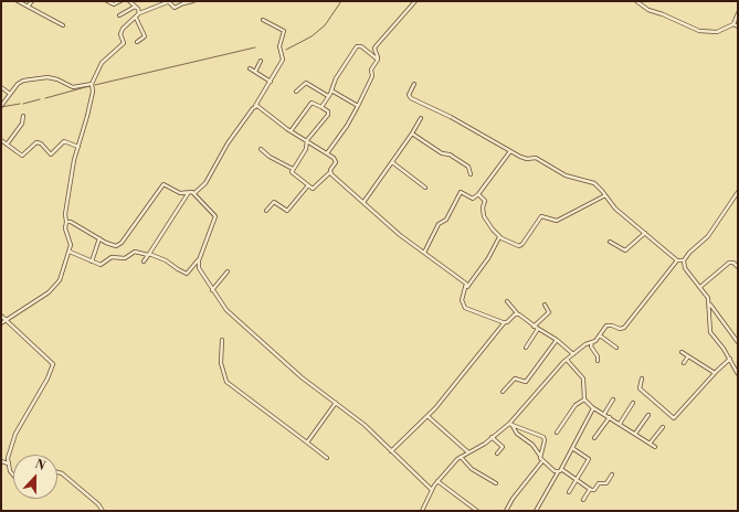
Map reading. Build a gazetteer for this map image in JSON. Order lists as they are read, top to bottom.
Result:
{
  "north": "top"
}
